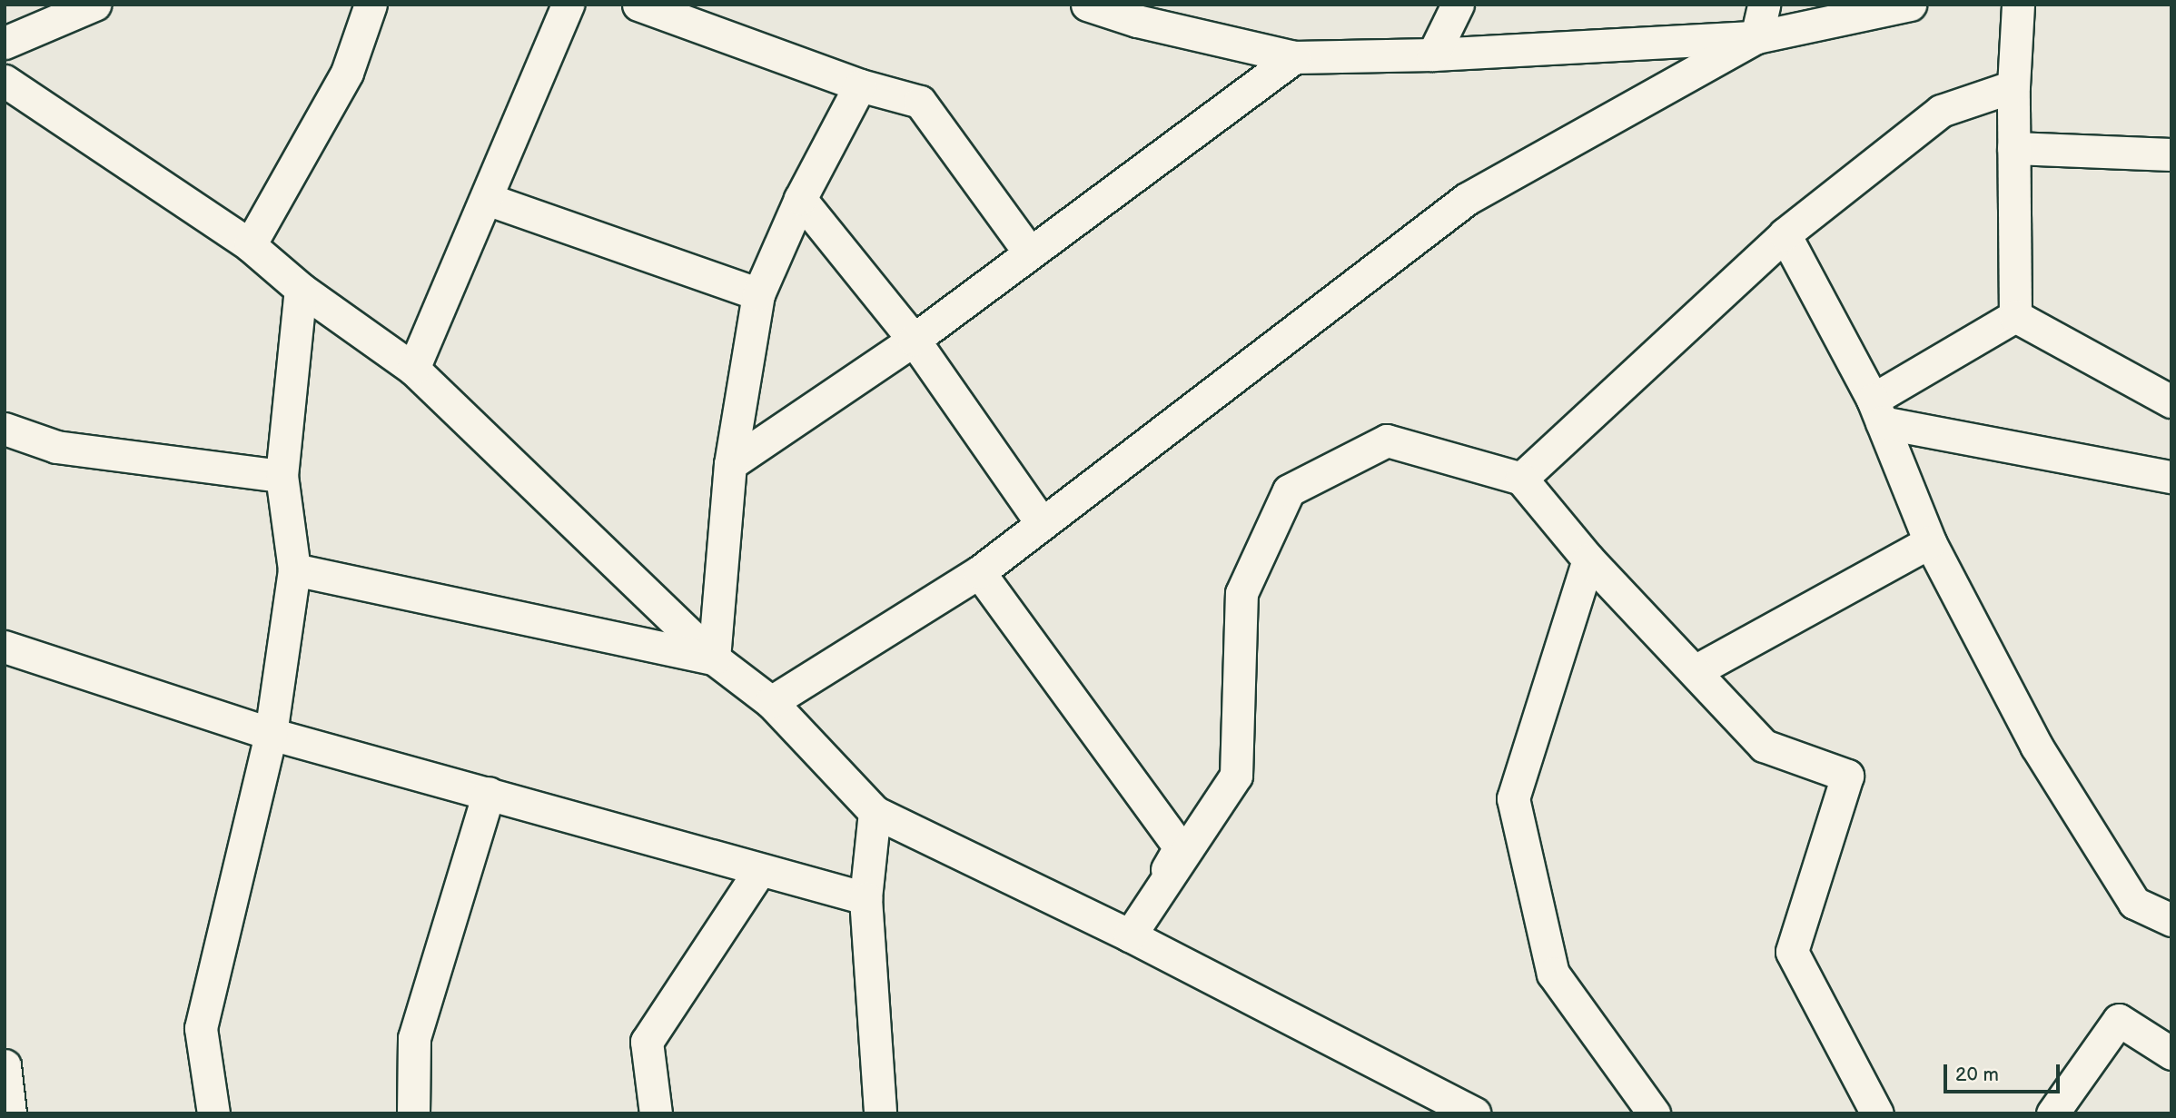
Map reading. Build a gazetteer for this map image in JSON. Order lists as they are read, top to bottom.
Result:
{
  "scale_bar": "20 m"
}
